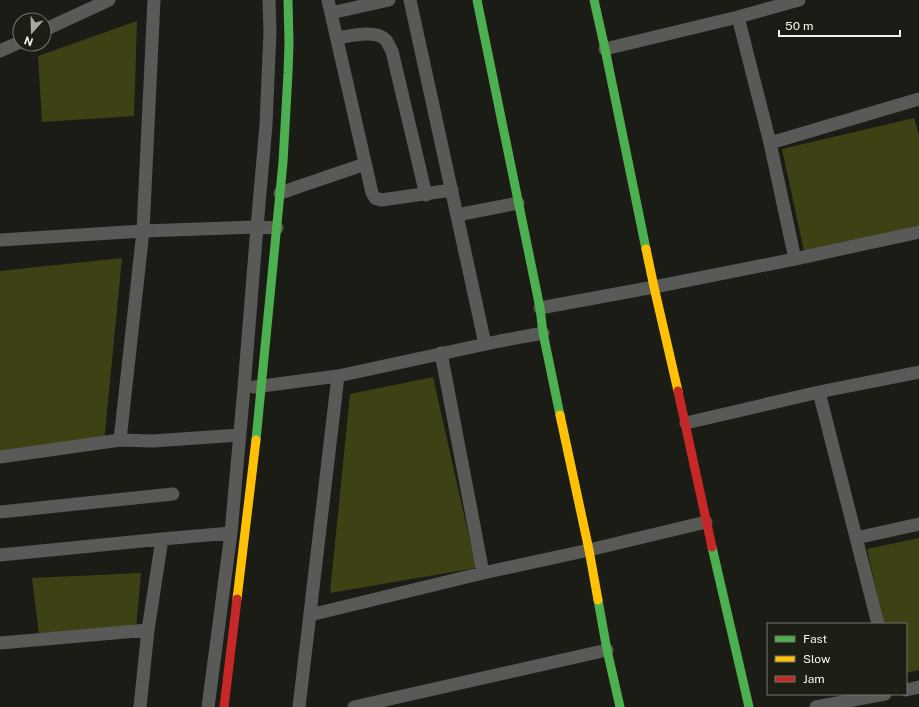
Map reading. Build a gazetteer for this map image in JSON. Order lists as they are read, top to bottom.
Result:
{
  "legend": ["Fast", "Slow", "Jam"],
  "scale_bar": "50 m",
  "north": "bottom"
}
